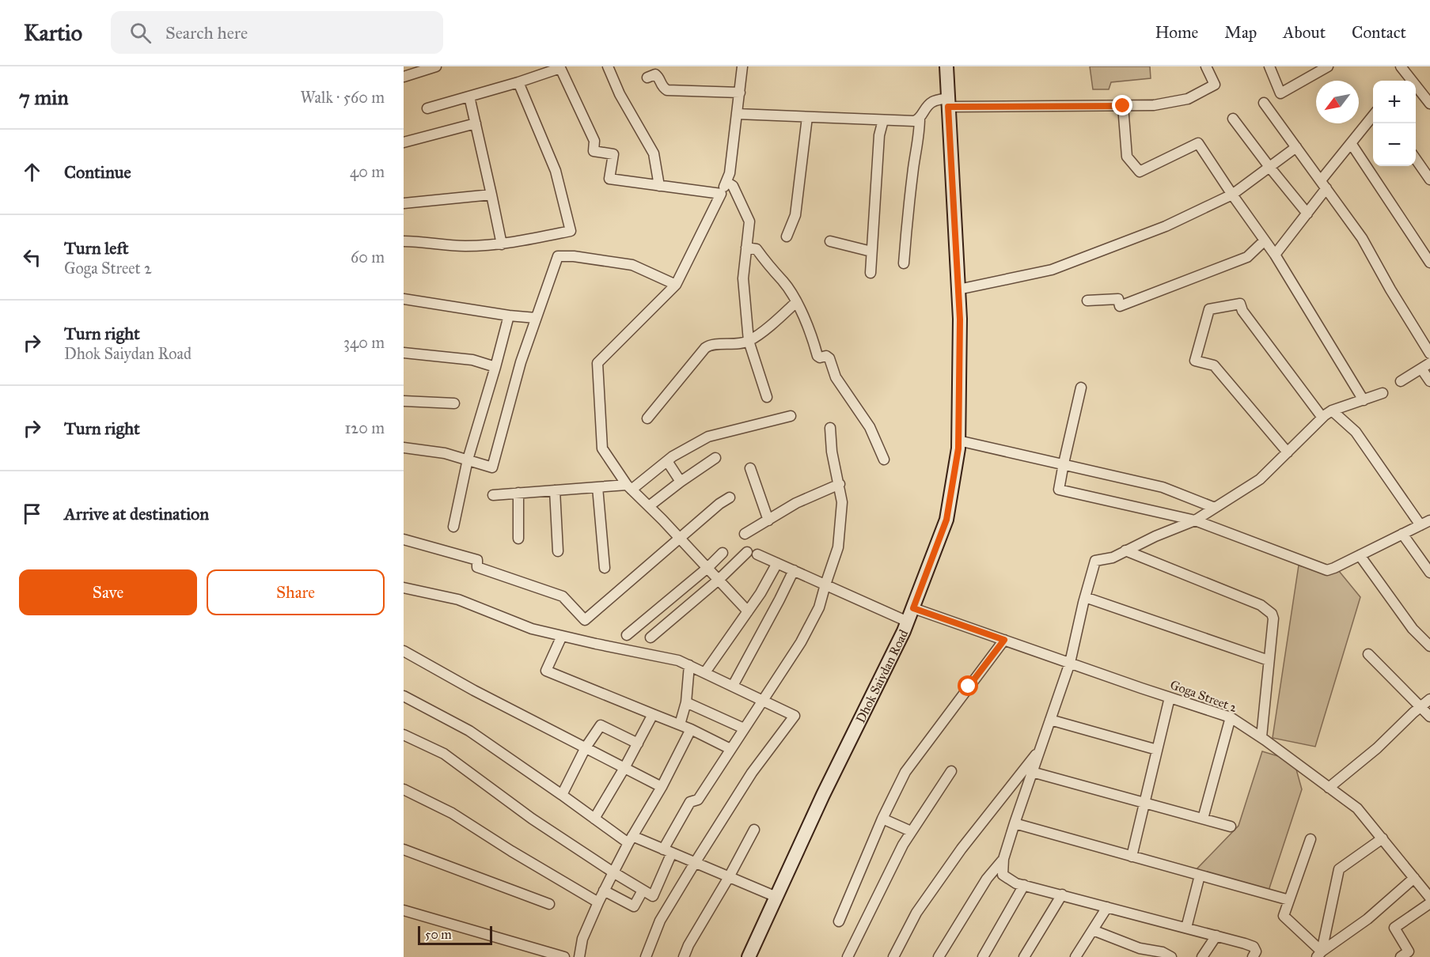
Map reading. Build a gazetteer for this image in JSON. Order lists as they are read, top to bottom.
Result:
{
  "streets": {
    "main road": ["Dhok Saiydan Road"],
    "street": ["Goga Street 2"]
  },
  "crossings": [
    ["Dhok Saiydan Road", "Goga Street 2"]
  ],
  "scale_bar": "50 m",
  "north": "bottom left",
  "page": {
    "header": "Kartio",
    "search": "Search here",
    "nav": [
      "Home",
      "Map",
      "About",
      "Contact"
    ],
    "heading": ["7 min", "Walk · 560 m"],
    "map_buttons": ["+", "−"],
    "list": [
      ["Continue", "40 m"],
      ["Turn left", "Goga Street 2", "60 m"],
      ["Turn right", "Dhok Saiydan Road", "340 m"],
      ["Turn right", "120 m"],
      "Arrive at destination"
    ],
    "buttons": ["Save", "Share"],
    "scale": "50 m"
  }
}
